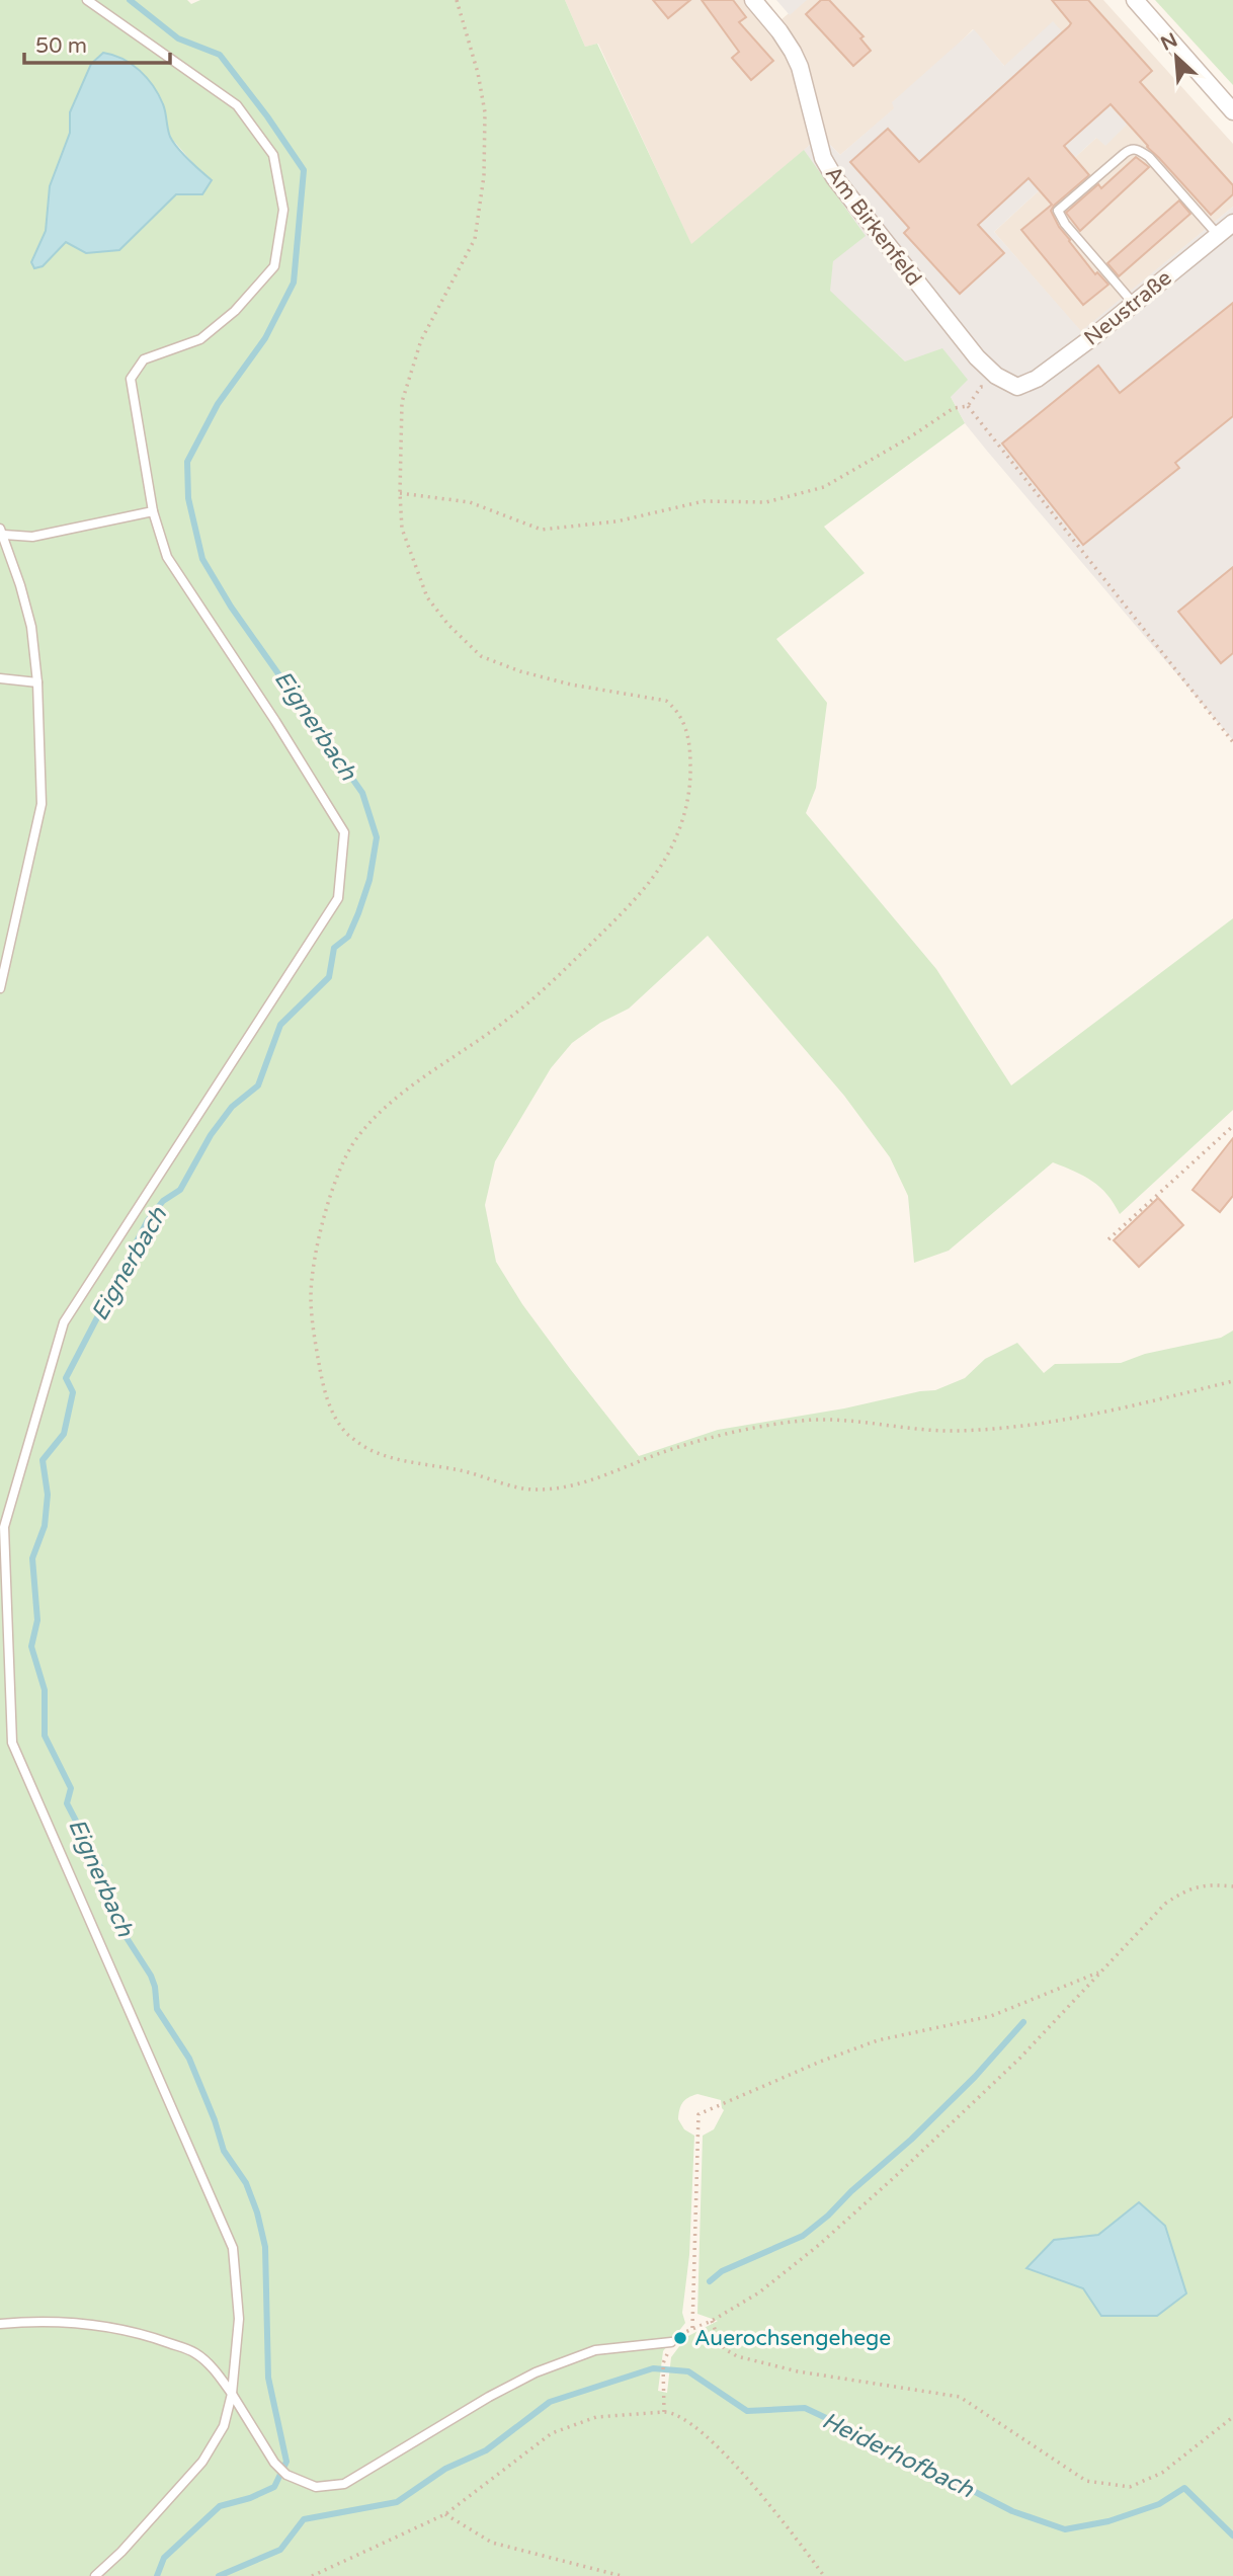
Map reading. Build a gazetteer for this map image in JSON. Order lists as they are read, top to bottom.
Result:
{
  "streets": {
    "street": ["Am Birkenfeld", "Neustraße"]
  },
  "crossings": [
    ["Am Birkenfeld", "Neustraße"]
  ],
  "water": ["Eignerbach", "Heiderhofbach"],
  "places": ["Auerochsengehege"],
  "scale_bar": "50 m",
  "north": "top left"
}
